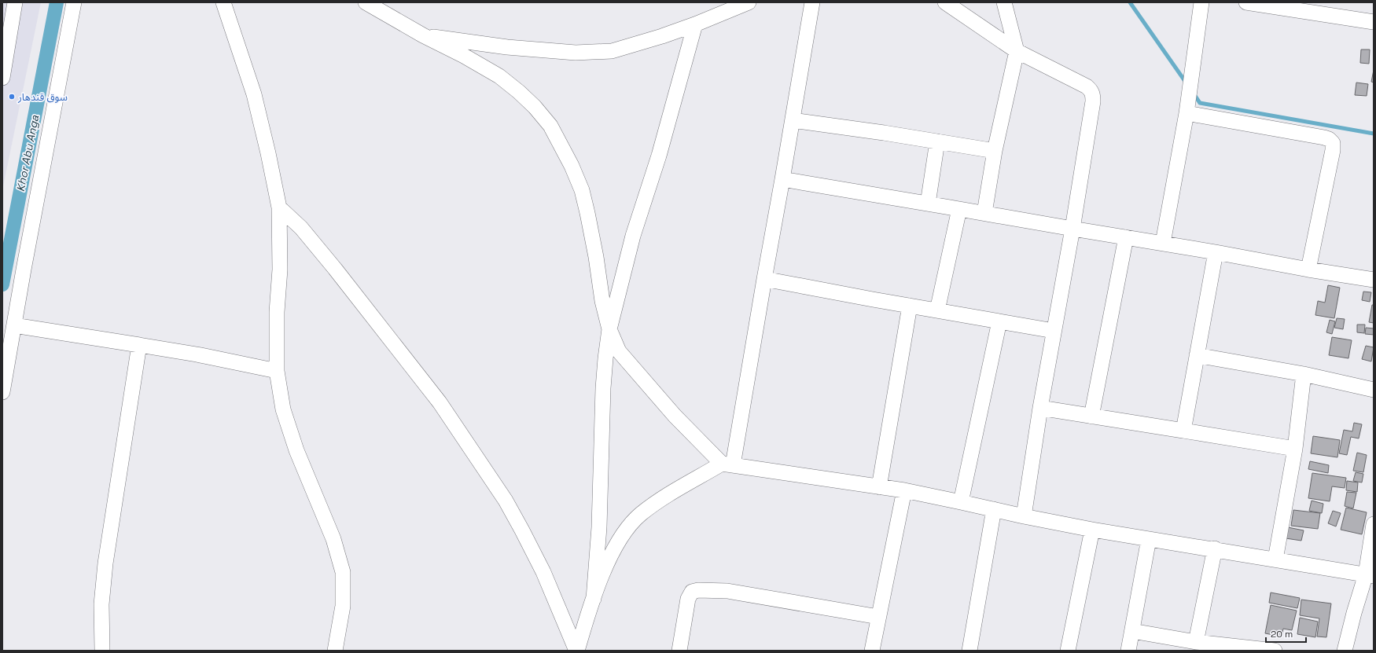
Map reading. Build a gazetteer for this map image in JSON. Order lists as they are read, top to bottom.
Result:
{
  "water": ["Khor Abu Anga"],
  "places": ["سوق قندهار"],
  "scale_bar": "20 m"
}
